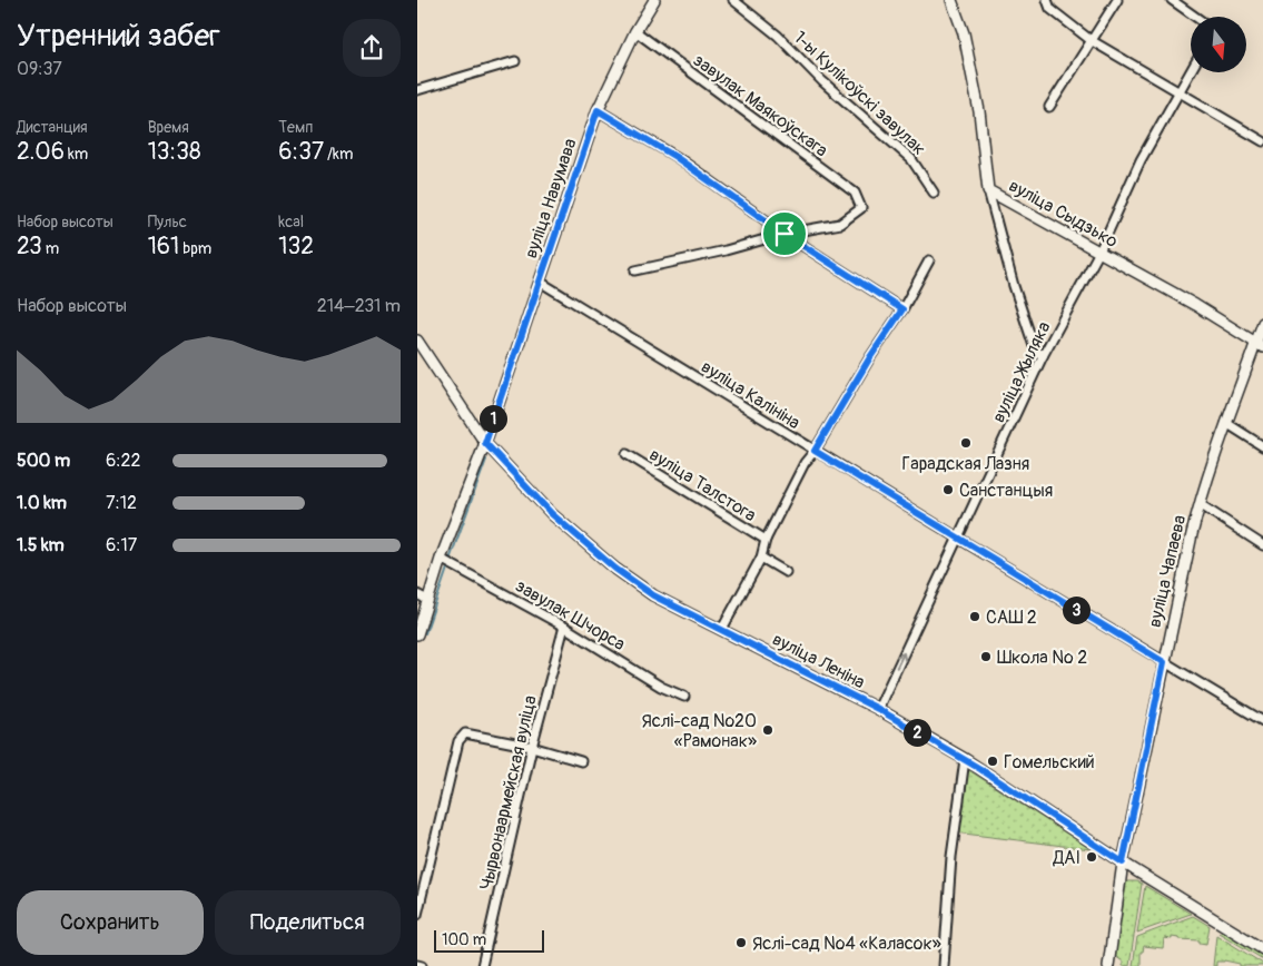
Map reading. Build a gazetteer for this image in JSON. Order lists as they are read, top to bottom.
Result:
{
  "streets": {
    "street": [
      "1-ы Кулікоўскі завулак",
      "завулак Маякоўскага",
      "вуліца Навумава",
      "вуліца Сыдзько",
      "вуліца Жыляка",
      "вуліца Калініна",
      "вуліца Талстога",
      "вуліца Чапаева",
      "завулак Шчорса",
      "вуліца Леніна",
      "Чырвонаармейская вуліца"
    ]
  },
  "crossings": [
    ["завулак Маякоўскага", "вуліца Навумава"],
    ["вуліца Навумава", "вуліца Калініна"],
    ["вуліца Навумава", "завулак Шчорса"],
    ["вуліца Навумава", "вуліца Леніна"],
    ["вуліца Сыдзько", "вуліца Жыляка"],
    ["вуліца Сыдзько", "вуліца Чапаева"],
    ["вуліца Жыляка", "вуліца Калініна"],
    ["вуліца Жыляка", "вуліца Леніна"],
    ["вуліца Калініна", "вуліца Чапаева"],
    ["вуліца Чапаева", "вуліца Леніна"],
    ["завулак Шчорса", "Чырвонаармейская вуліца"]
  ],
  "places": [
    "Гарадская Лазня",
    "Санстанцыя",
    "САШ 2",
    "Школа № 2",
    "Яслі-сад №20 «Рамонак»",
    "Гомельский",
    "ДАІ",
    "Яслі-сад №4 «Каласок»"
  ],
  "scale_bar": "100 m",
  "north": "bottom",
  "page": {
    "heading": ["Утренний забег", "09:37"],
    "stats": [
      ["Дистанция", "2.06 km"],
      ["Время", "13:38"],
      ["Темп", "6:37 /km"],
      ["Набор высоты", "23 m"],
      ["Пульс", "161 bpm"],
      ["kcal", "132"]
    ],
    "chart": ["Набор высоты", "214–231 m"],
    "pins": ["1", "3", "2"],
    "list": [
      {
        "name": "500 m",
        "note": "6:22"
      },
      {
        "name": "1.0 km",
        "note": "7:12"
      },
      {
        "name": "1.5 km",
        "note": "6:17"
      }
    ],
    "buttons": ["Сохранить", "Поделиться"],
    "scale": "100 m"
  }
}
